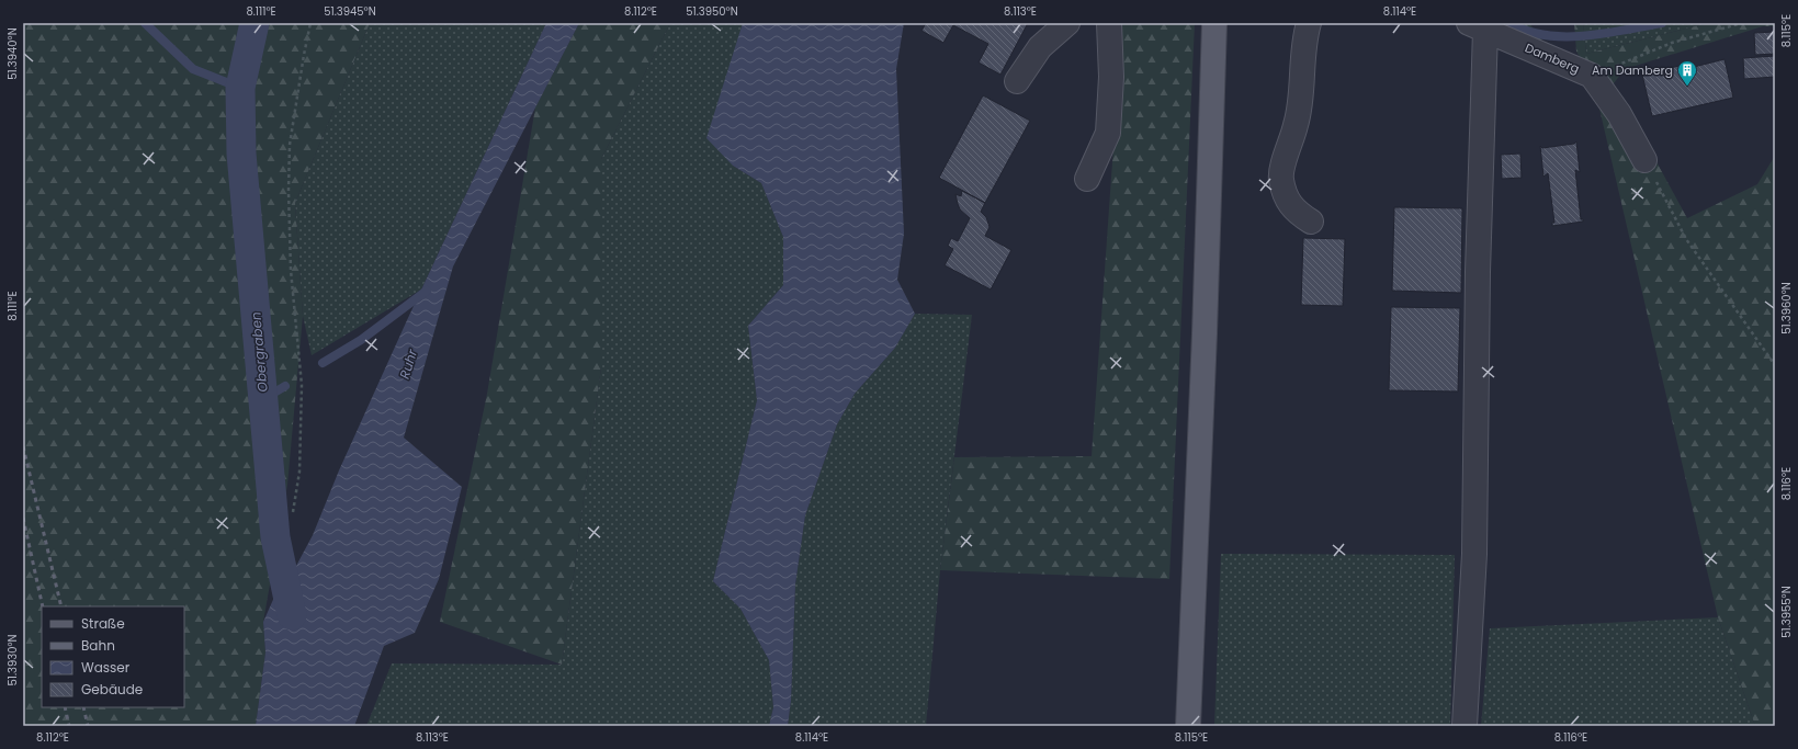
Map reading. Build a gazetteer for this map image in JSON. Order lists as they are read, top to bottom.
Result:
{
  "streets": {
    "street": ["Damberg"]
  },
  "water": ["Obergraben", "Ruhr"],
  "places": {
    "building": ["Am Damberg"]
  },
  "legend": [
    "Straße",
    "Bahn",
    "Wasser",
    "Gebäude"
  ],
  "coordinates": [
    "8.111°E",
    "51.3945°N",
    "8.112°E",
    "51.3950°N",
    "8.113°E",
    "8.114°E",
    "8.115°E",
    "51.3940°N",
    "51.3960°N",
    "8.116°E",
    "51.3955°N",
    "51.3930°N"
  ]
}
